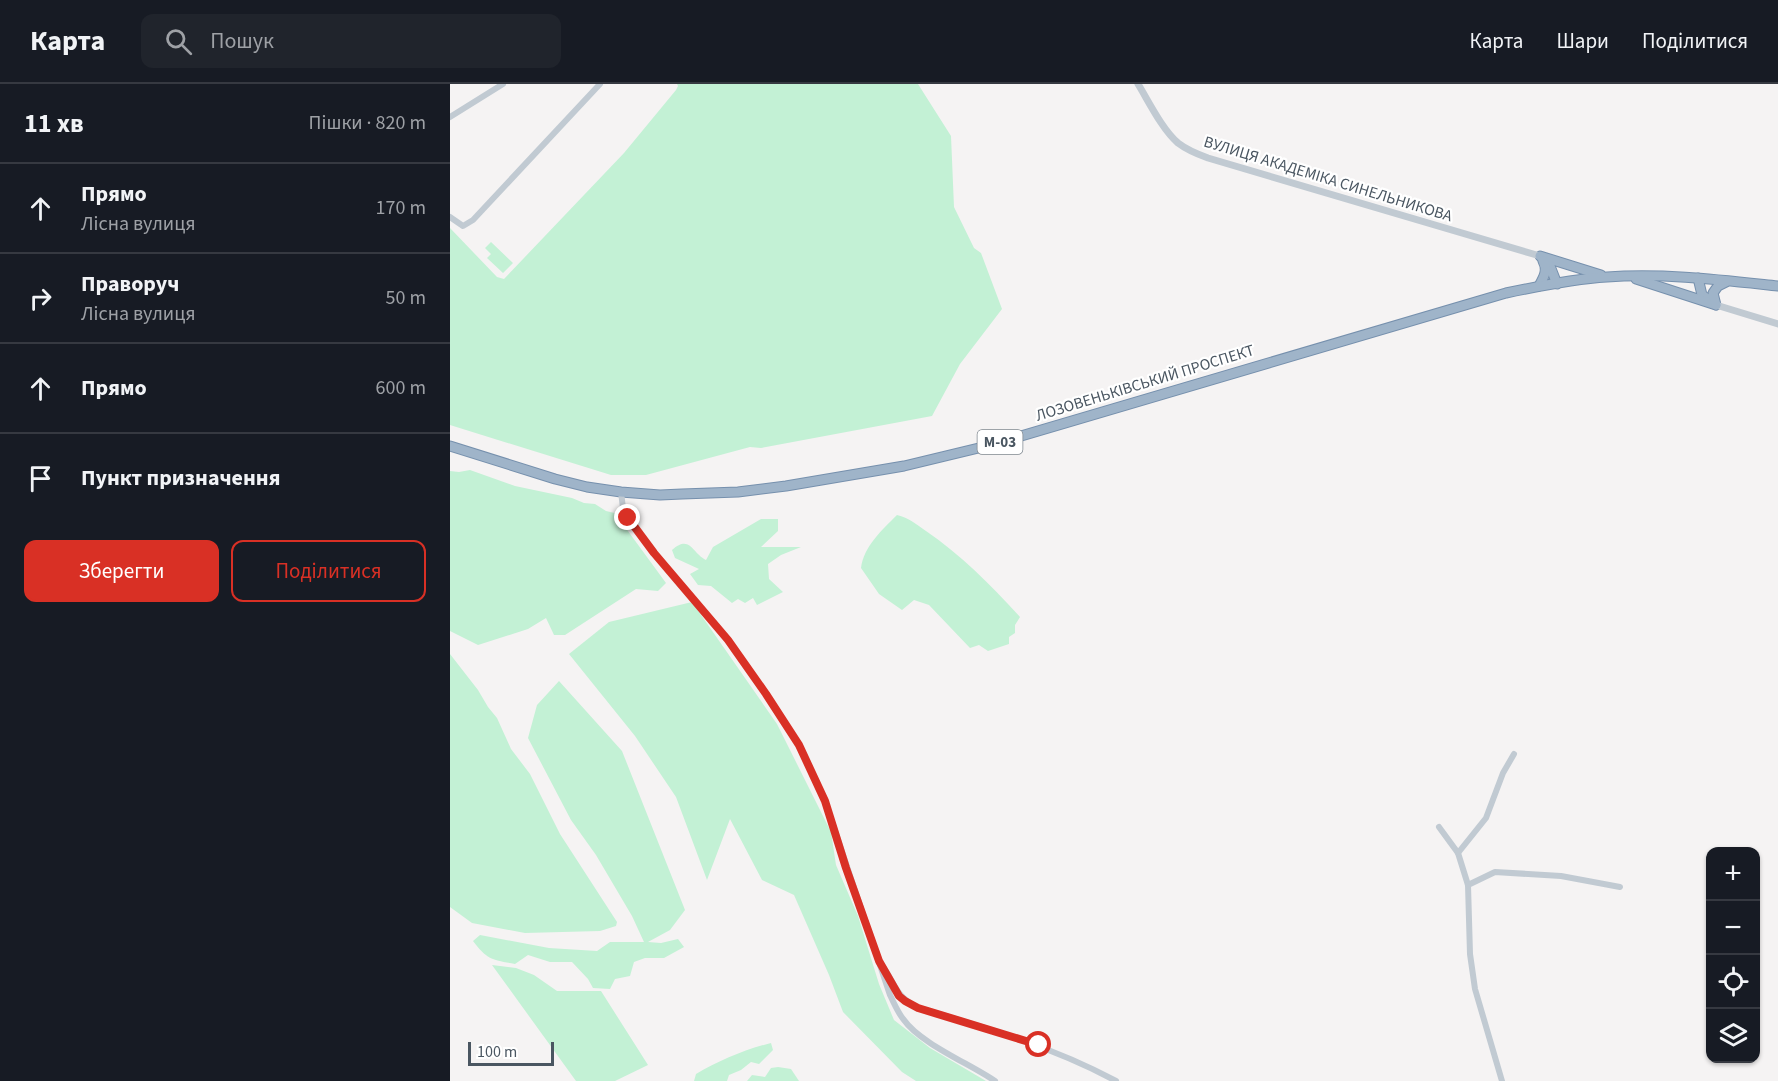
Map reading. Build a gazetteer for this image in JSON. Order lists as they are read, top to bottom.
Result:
{
  "streets": {
    "highway": ["ЛОЗОВЕНЬКІВСЬКИЙ ПРОСПЕКТ", "М-03"],
    "street": ["ВУЛИЦЯ АКАДЕМІКА СИНЕЛЬНИКОВА"]
  },
  "scale_bar": "100 m",
  "page": {
    "header": "Карта",
    "search": "Пошук",
    "nav": ["Карта", "Шари", "Поділитися"],
    "heading": ["11 хв", "Пішки · 820 m"],
    "list": [
      ["Прямо", "Лісна вулиця", "170 m"],
      ["Праворуч", "Лісна вулиця", "50 m"],
      ["Прямо", "600 m"],
      "Пункт призначення"
    ],
    "buttons": ["Зберегти", "Поділитися"],
    "map_buttons": ["+", "−"],
    "scale": "100 m"
  }
}
